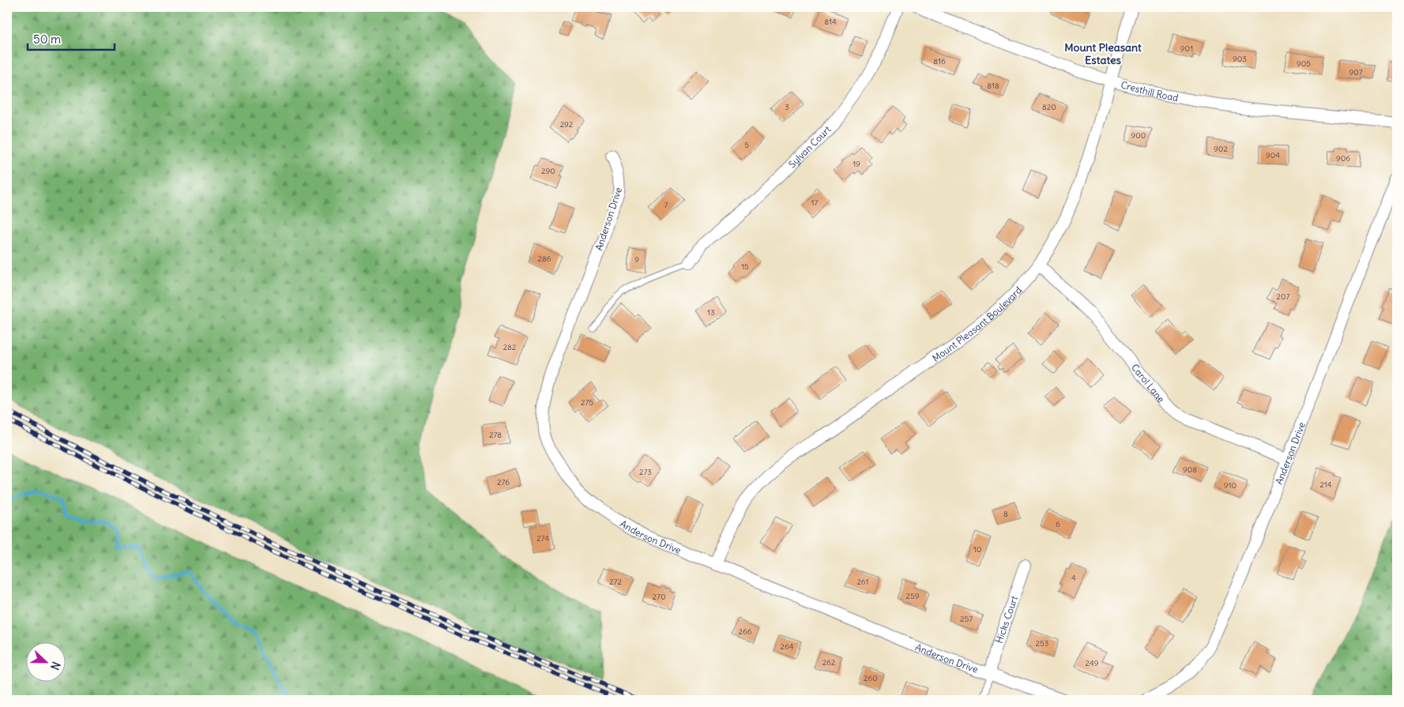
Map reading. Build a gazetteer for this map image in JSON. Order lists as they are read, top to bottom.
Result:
{
  "streets": {
    "street": [
      "Cresthill Road",
      "Sylvan Court",
      "Anderson Drive",
      "Mount Pleasant Boulevard",
      "Carol Lane",
      "Hicks Court"
    ]
  },
  "crossings": [
    ["Cresthill Road", "Mount Pleasant Boulevard"],
    ["Anderson Drive", "Mount Pleasant Boulevard"],
    ["Anderson Drive", "Carol Lane"],
    ["Anderson Drive", "Hicks Court"],
    ["Mount Pleasant Boulevard", "Carol Lane"]
  ],
  "districts": ["Mount Pleasant Estates"],
  "house_numbers": [
    "814",
    "901",
    "903",
    "816",
    "905",
    "907",
    "818",
    "3",
    "820",
    "292",
    "900",
    "5",
    "902",
    "904",
    "906",
    "19",
    "290",
    "17",
    "7",
    "286",
    "9",
    "15",
    "207",
    "13",
    "282",
    "275",
    "278",
    "908",
    "273",
    "276",
    "214",
    "910",
    "8",
    "6",
    "274",
    "10",
    "4",
    "272",
    "261",
    "259",
    "270",
    "257",
    "266",
    "253",
    "264",
    "262",
    "249",
    "260"
  ],
  "scale_bar": "50 m",
  "north": "right"
}
